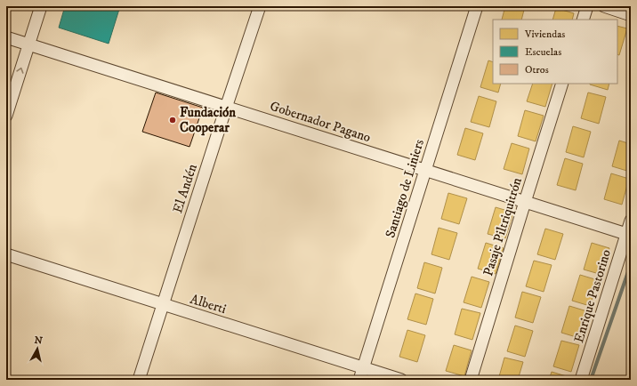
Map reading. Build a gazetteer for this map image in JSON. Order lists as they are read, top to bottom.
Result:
{
  "streets": {
    "street": [
      "Gobernador Pagano",
      "El Andén",
      "Santiago de Liniers",
      "Pasaje Piltriquitrón",
      "Enrique Pastorino",
      "Alberti"
    ]
  },
  "crossings": [
    ["Gobernador Pagano", "El Andén"],
    ["Gobernador Pagano", "Santiago de Liniers"],
    ["Gobernador Pagano", "Pasaje Piltriquitrón"],
    ["Gobernador Pagano", "Enrique Pastorino"],
    ["El Andén", "Alberti"],
    ["Santiago de Liniers", "Alberti"]
  ],
  "places": ["Fundación Cooperar"],
  "legend": ["Viviendas", "Escuelas", "Otros"],
  "north": "top"
}
